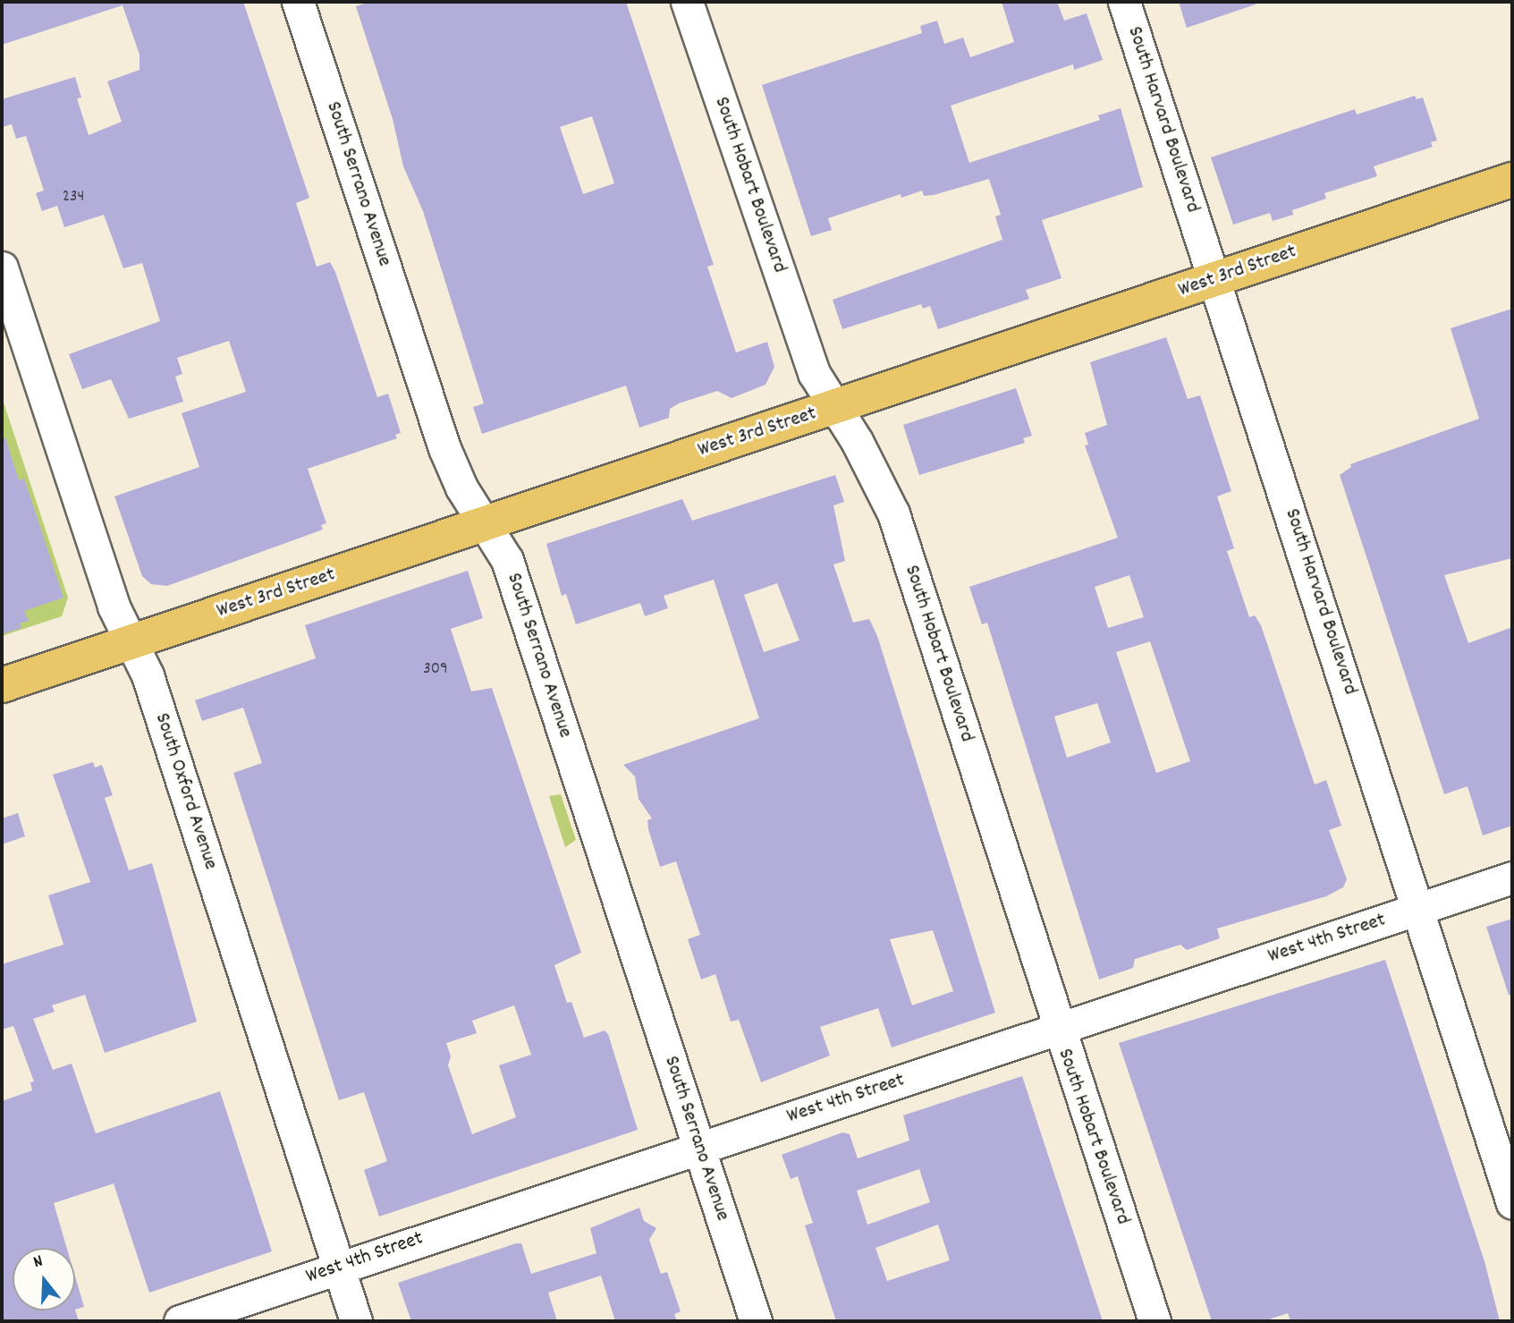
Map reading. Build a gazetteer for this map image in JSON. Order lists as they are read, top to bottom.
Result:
{
  "streets": {
    "main road": ["West 3rd Street"],
    "street": [
      "South Harvard Boulevard",
      "South Serrano Avenue",
      "South Hobart Boulevard",
      "South Oxford Avenue",
      "West 4th Street"
    ]
  },
  "crossings": [
    ["South Harvard Boulevard", "West 3rd Street"],
    ["South Harvard Boulevard", "West 4th Street"],
    ["South Serrano Avenue", "West 3rd Street"],
    ["South Serrano Avenue", "West 4th Street"],
    ["South Hobart Boulevard", "West 3rd Street"],
    ["South Hobart Boulevard", "West 4th Street"],
    ["West 3rd Street", "South Oxford Avenue"],
    ["South Oxford Avenue", "West 4th Street"]
  ],
  "house_numbers": ["234", "309"],
  "north": "top"
}
